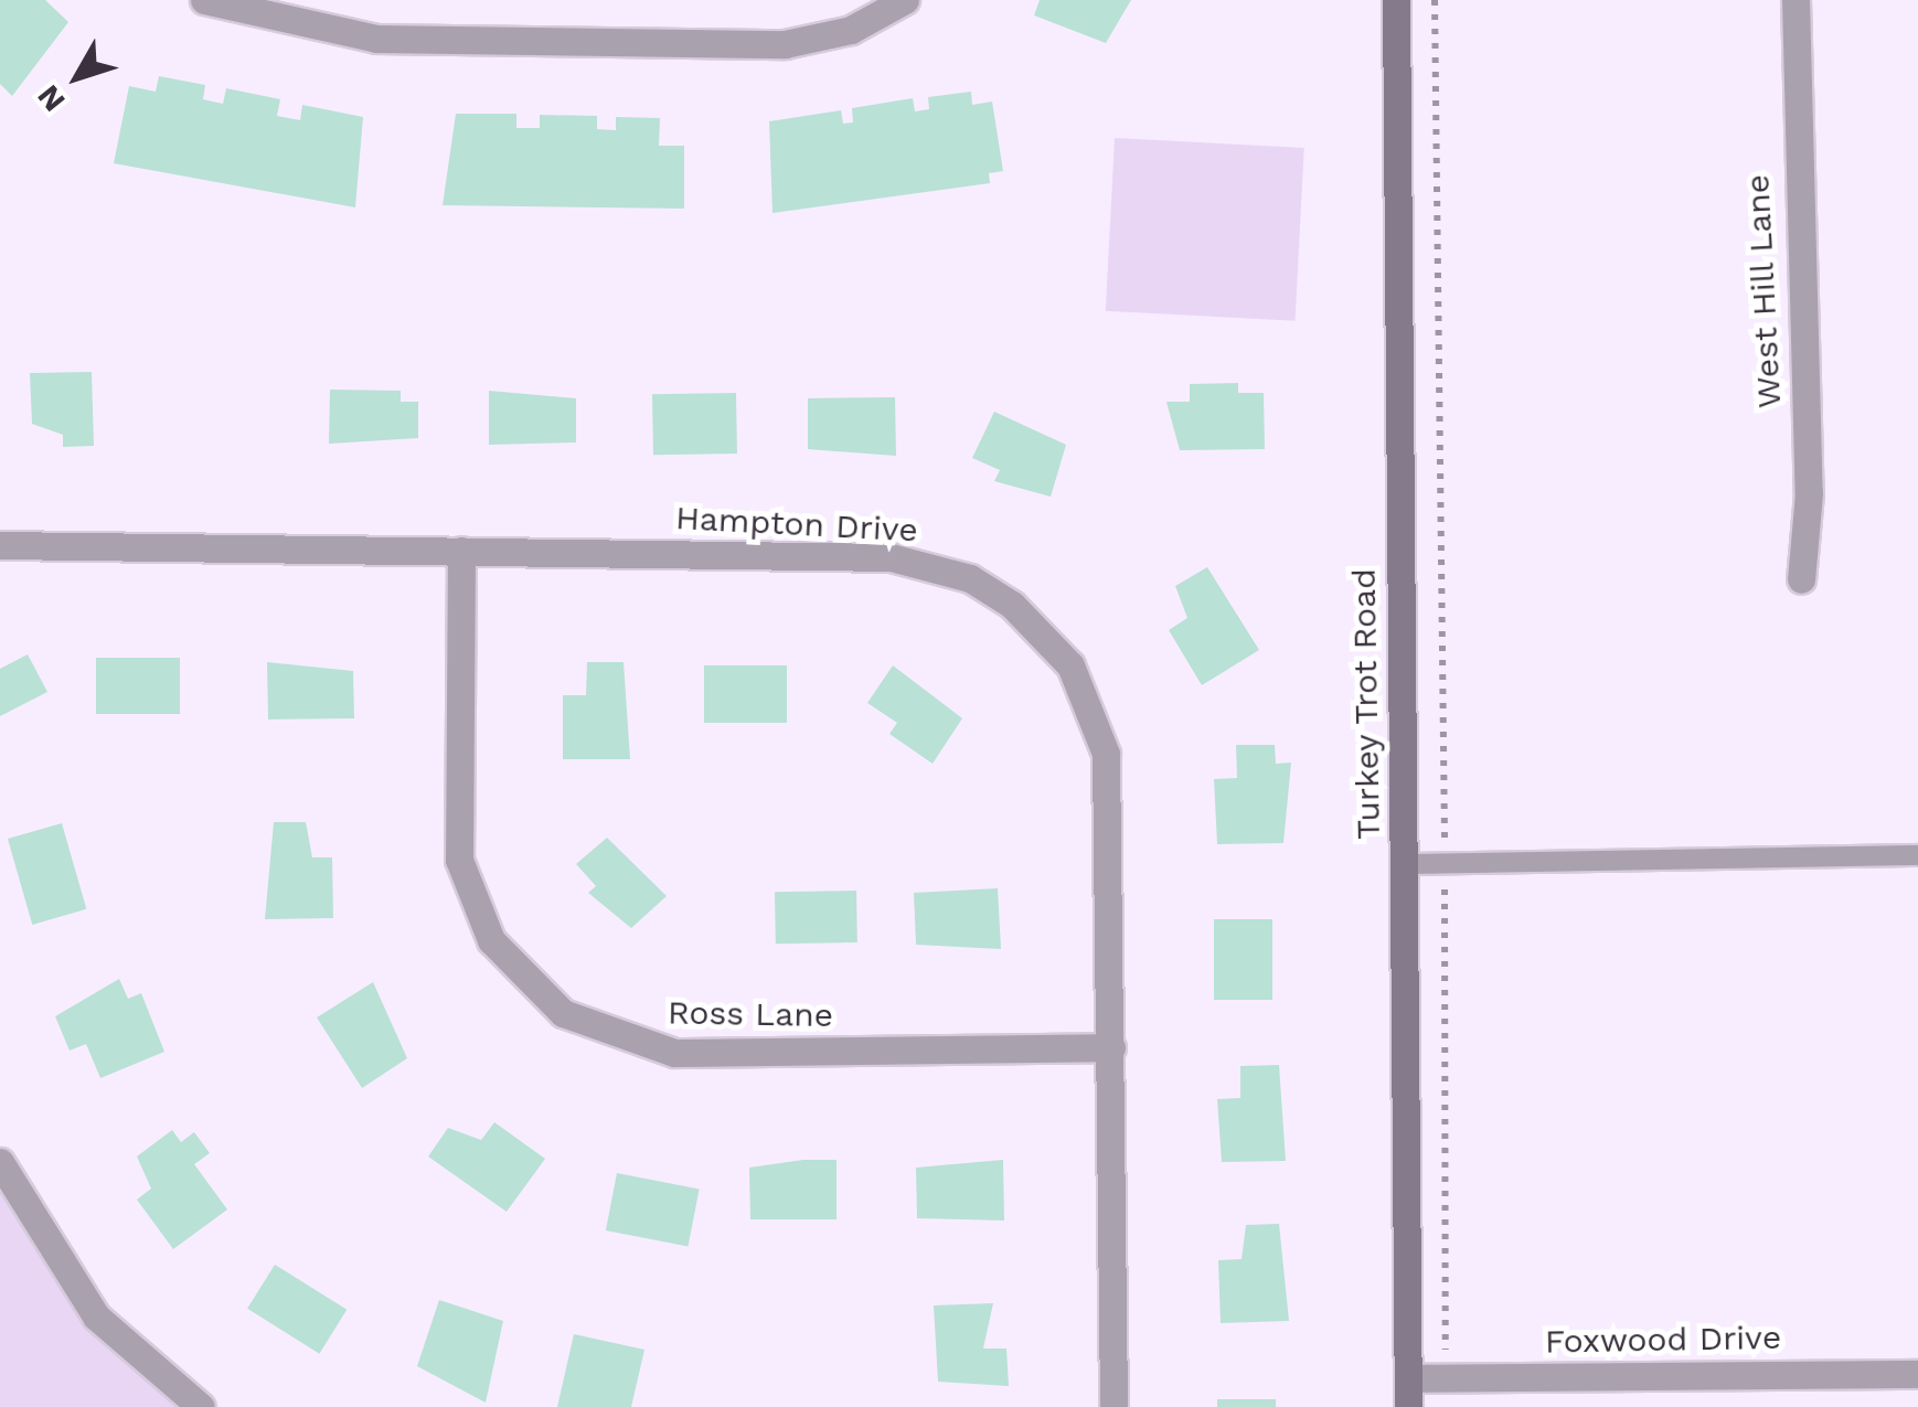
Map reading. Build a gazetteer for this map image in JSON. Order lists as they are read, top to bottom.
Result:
{
  "streets": {
    "street": [
      "West Hill Lane",
      "Hampton Drive",
      "Turkey Trot Road",
      "Ross Lane",
      "Foxwood Drive"
    ]
  },
  "crossings": [
    ["Hampton Drive", "Ross Lane"],
    ["Turkey Trot Road", "Foxwood Drive"]
  ],
  "north": "bottom left"
}
